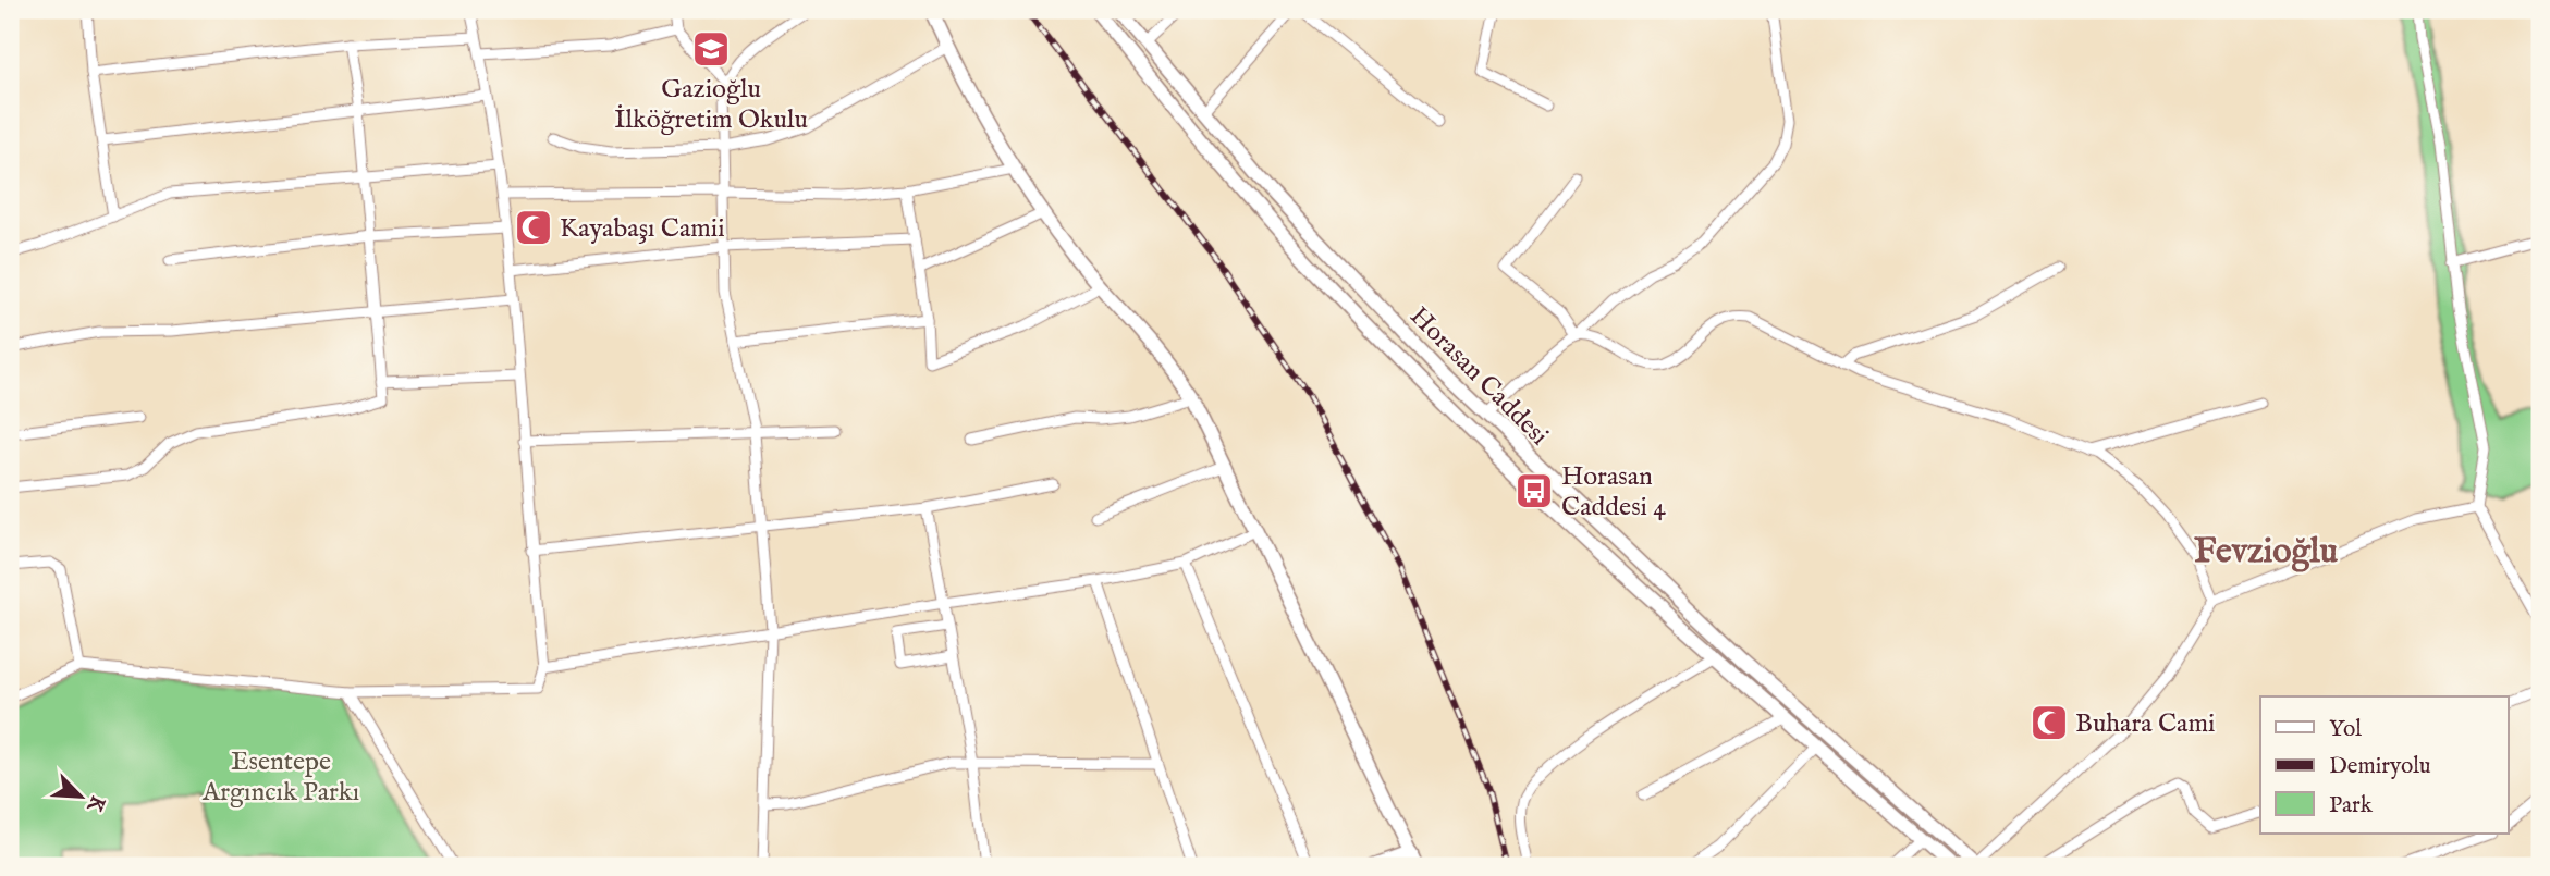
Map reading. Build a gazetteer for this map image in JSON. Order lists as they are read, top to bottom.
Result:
{
  "streets": {
    "street": ["Horasan Caddesi"]
  },
  "districts": ["Fevzioğlu"],
  "parks": ["Esentepe Argıncık Parkı"],
  "places": {
    "school or university": ["Gazioğlu İlköğretim Okulu"],
    "mosque": ["Kayabaşı Camii", "Buhara Cami"],
    "bus stop": ["Horasan Caddesi 4"]
  },
  "legend": ["Yol", "Demiryolu", "Park"],
  "north": "bottom right"
}
